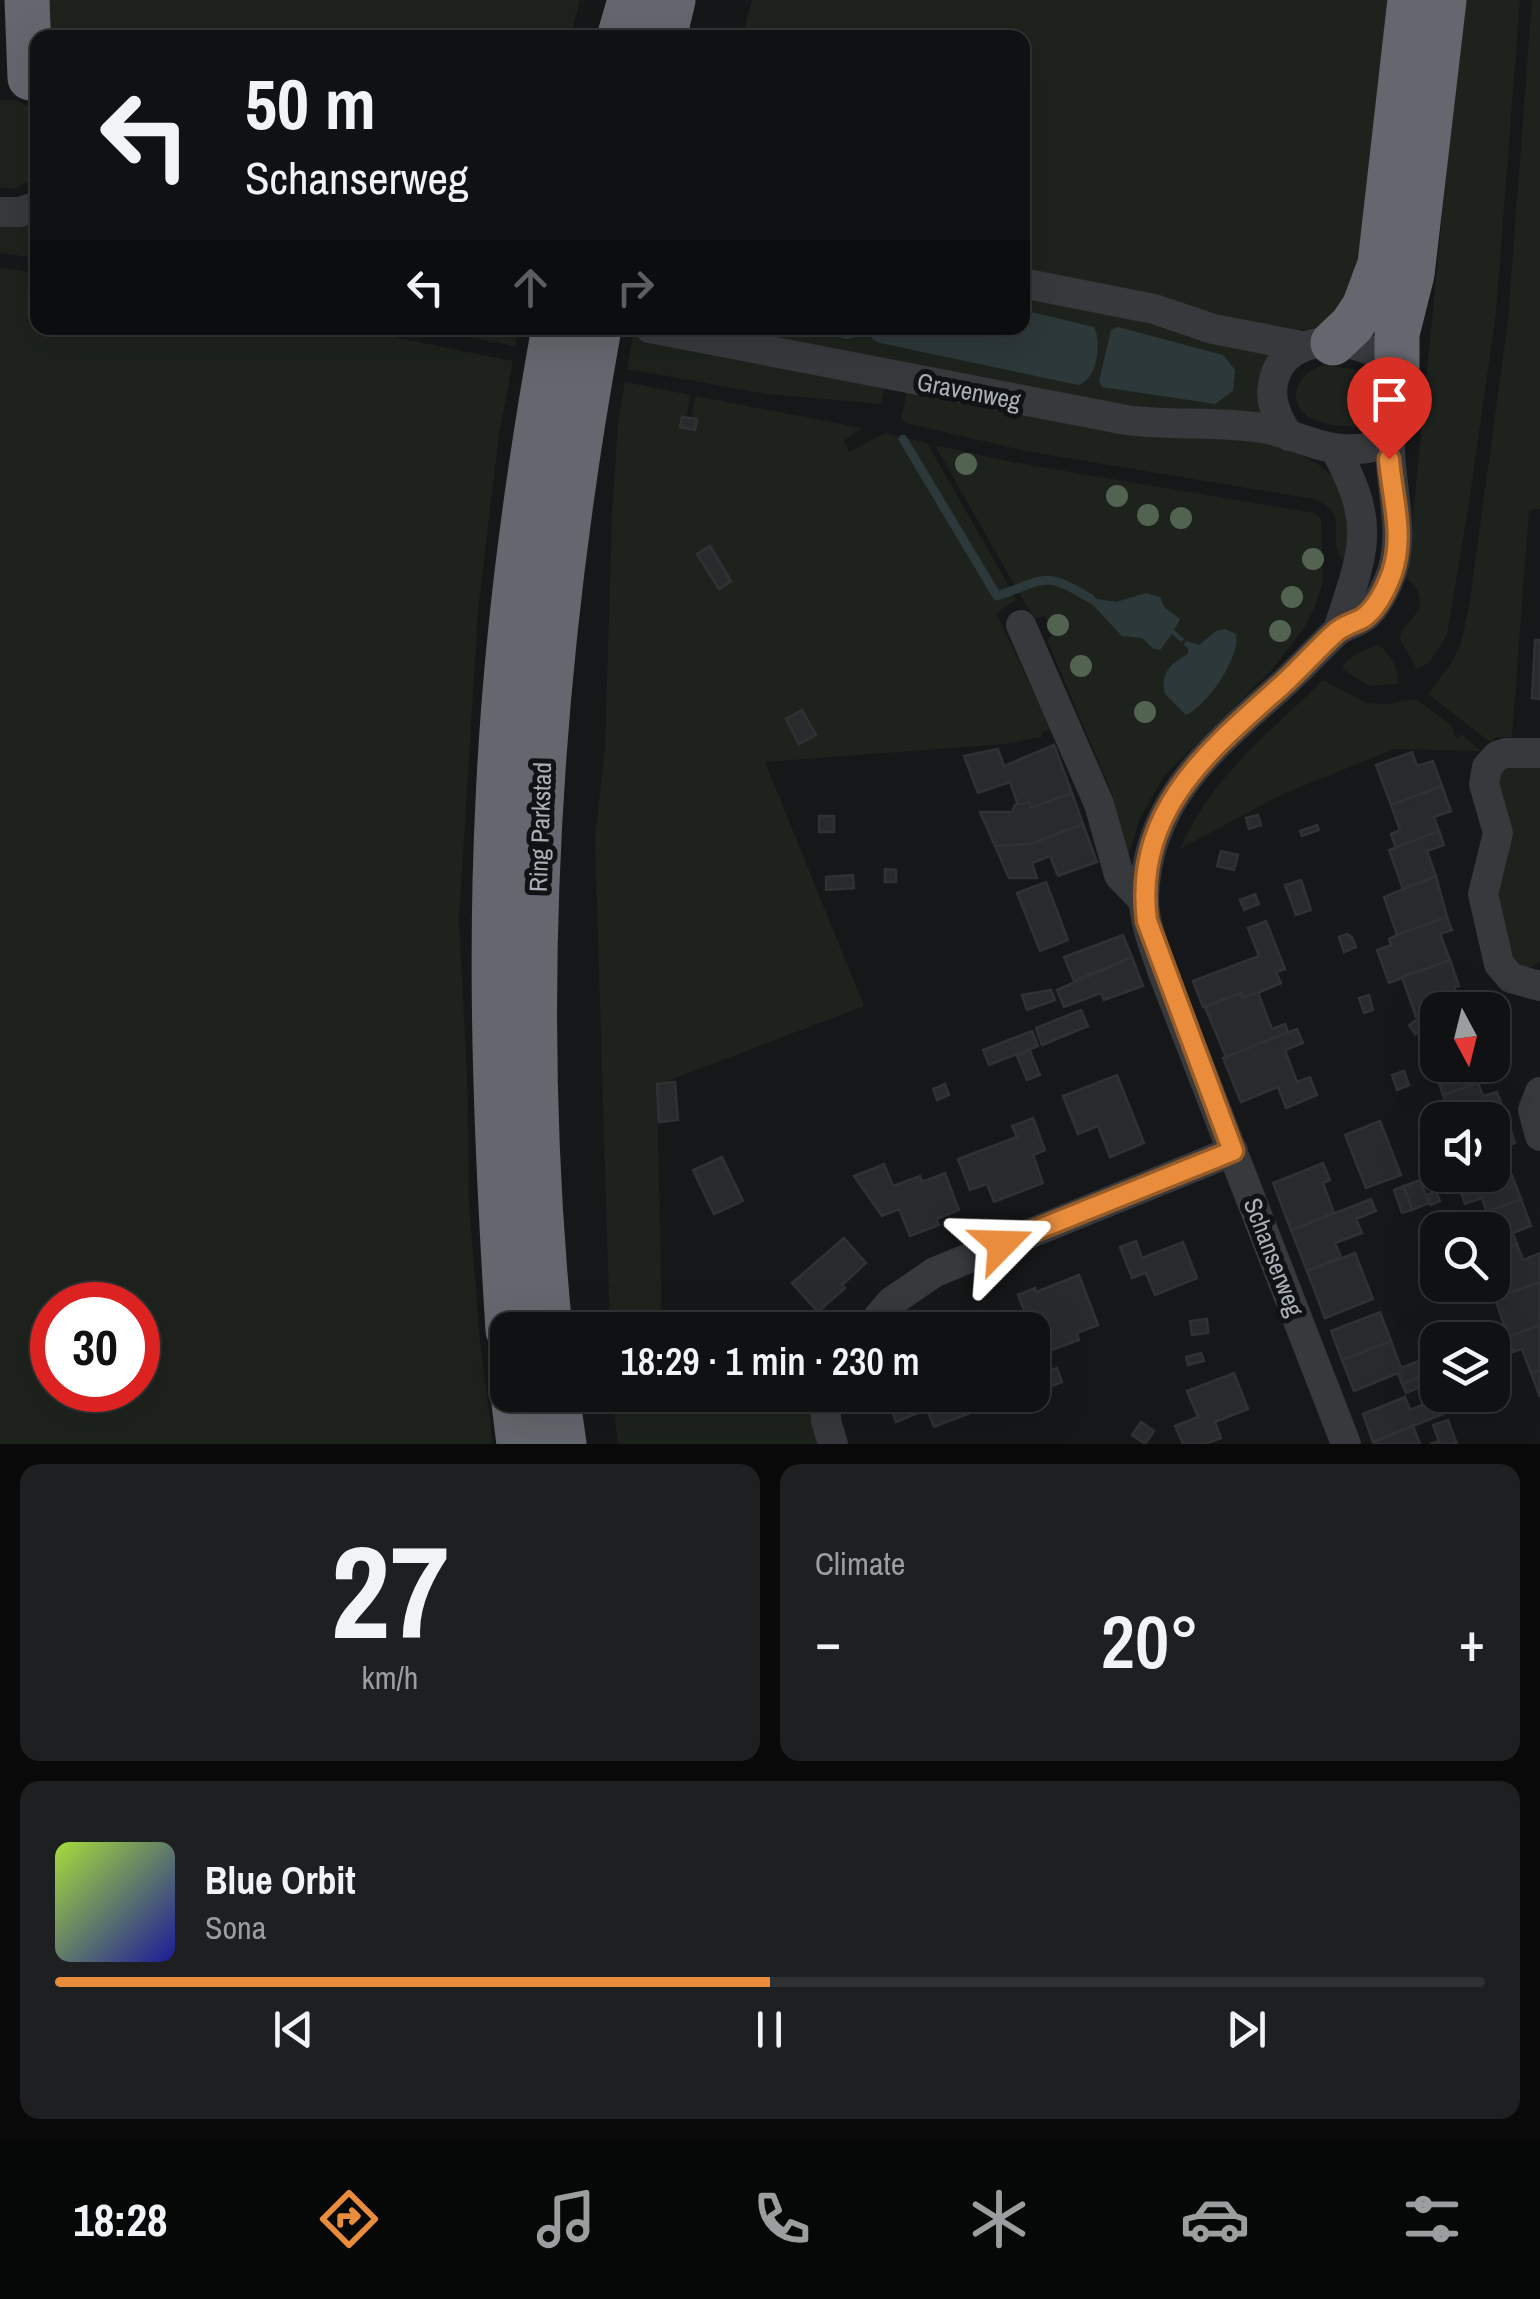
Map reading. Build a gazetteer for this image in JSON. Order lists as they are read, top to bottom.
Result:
{
  "streets": {
    "highway": ["Ring Parkstad"],
    "street": ["Gravenweg", "Schanserweg"]
  },
  "crossings": [
    ["Gravenweg", "Schanserweg"]
  ],
  "north": "bottom",
  "page": {
    "turn": ["50 m", "Schanserweg"],
    "limit": "30",
    "trip": "18:29 · 1 min · 230 m",
    "tile": [
      ["27", "km/h"],
      "Climate"
    ],
    "heat": ["−", "20°", "+"],
    "song": ["Blue Orbit", "Sona"],
    "tabs": "18:28"
  }
}
